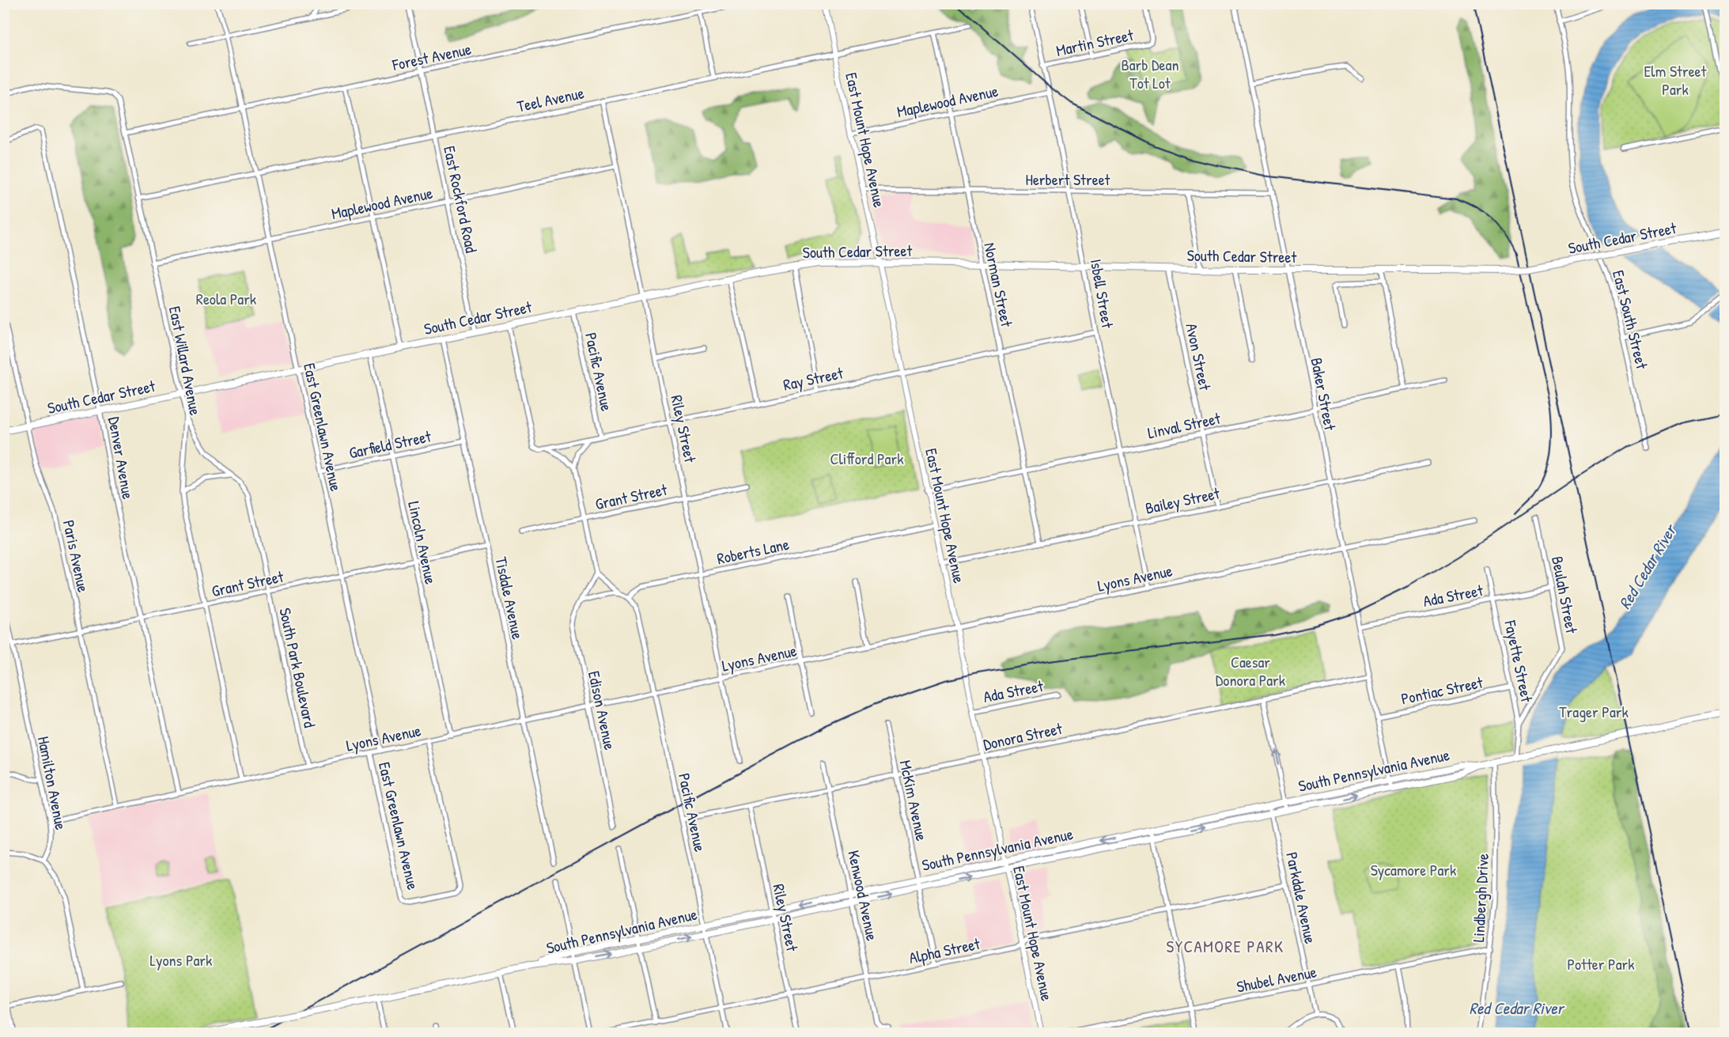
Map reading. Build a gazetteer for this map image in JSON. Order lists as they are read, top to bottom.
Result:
{
  "streets": {
    "main road": ["South Cedar Street", "South Pennsylvania Avenue"],
    "street": [
      "Martin Street",
      "Forest Avenue",
      "Teel Avenue",
      "Maplewood Avenue",
      "East Mount Hope Avenue",
      "Herbert Street",
      "East Rockford Road",
      "Norman Street",
      "Isbell Street",
      "East South Street",
      "Avon Street",
      "East Willard Avenue",
      "Pacific Avenue",
      "Ray Street",
      "Baker Street",
      "Linval Street",
      "East Greenlawn Avenue",
      "Riley Street",
      "Garfield Street",
      "Denver Avenue",
      "Grant Street",
      "Bailey Street",
      "Lincoln Avenue",
      "Roberts Lane",
      "Paris Avenue",
      "Lyons Avenue",
      "Beulah Street",
      "Ada Street",
      "Tisdale Avenue",
      "Fayette Street",
      "South Park Boulevard",
      "Pontiac Street",
      "Edison Avenue",
      "Donora Street",
      "Hamilton Avenue",
      "McKim Avenue",
      "Kenwood Avenue",
      "Parkdale Avenue",
      "Lindbergh Drive",
      "Alpha Street",
      "Shubel Avenue"
    ]
  },
  "crossings": [
    ["Martin Street", "Isbell Street"],
    ["Forest Avenue", "East Rockford Road"],
    ["Forest Avenue", "East Willard Avenue"],
    ["Forest Avenue", "East Greenlawn Avenue"],
    ["Teel Avenue", "East Mount Hope Avenue"],
    ["Teel Avenue", "East Rockford Road"],
    ["Teel Avenue", "Norman Street"],
    ["Teel Avenue", "East Willard Avenue"],
    ["Teel Avenue", "East Greenlawn Avenue"],
    ["Teel Avenue", "Riley Street"],
    ["Maplewood Avenue", "East Mount Hope Avenue"],
    ["Maplewood Avenue", "East Rockford Road"],
    ["Maplewood Avenue", "Norman Street"],
    ["Maplewood Avenue", "Isbell Street"],
    ["Maplewood Avenue", "East Willard Avenue"],
    ["Maplewood Avenue", "East Greenlawn Avenue"],
    ["Maplewood Avenue", "Riley Street"],
    ["East Mount Hope Avenue", "Herbert Street"],
    ["East Mount Hope Avenue", "South Cedar Street"],
    ["East Mount Hope Avenue", "Ray Street"],
    ["East Mount Hope Avenue", "Linval Street"],
    ["East Mount Hope Avenue", "Bailey Street"],
    ["East Mount Hope Avenue", "Roberts Lane"],
    ["East Mount Hope Avenue", "Lyons Avenue"],
    ["East Mount Hope Avenue", "Ada Street"],
    ["East Mount Hope Avenue", "Donora Street"],
    ["East Mount Hope Avenue", "South Pennsylvania Avenue"],
    ["East Mount Hope Avenue", "Alpha Street"],
    ["Herbert Street", "Norman Street"],
    ["Herbert Street", "Isbell Street"],
    ["Herbert Street", "Baker Street"],
    ["East Rockford Road", "South Cedar Street"],
    ["South Cedar Street", "Norman Street"],
    ["South Cedar Street", "Isbell Street"],
    ["South Cedar Street", "Avon Street"],
    ["South Cedar Street", "East Willard Avenue"],
    ["South Cedar Street", "Pacific Avenue"],
    ["South Cedar Street", "Ray Street"],
    ["South Cedar Street", "Baker Street"],
    ["South Cedar Street", "East Greenlawn Avenue"],
    ["South Cedar Street", "Riley Street"],
    ["South Cedar Street", "Denver Avenue"],
    ["South Cedar Street", "Lincoln Avenue"],
    ["South Cedar Street", "Paris Avenue"],
    ["South Cedar Street", "Tisdale Avenue"],
    ["Norman Street", "Ray Street"],
    ["Norman Street", "Linval Street"],
    ["Norman Street", "Bailey Street"],
    ["Isbell Street", "Ray Street"],
    ["Isbell Street", "Linval Street"],
    ["Isbell Street", "Bailey Street"],
    ["Isbell Street", "Lyons Avenue"],
    ["Avon Street", "Linval Street"],
    ["Avon Street", "Bailey Street"],
    ["East Willard Avenue", "Grant Street"],
    ["East Willard Avenue", "Lyons Avenue"],
    ["East Willard Avenue", "South Park Boulevard"],
    ["Pacific Avenue", "Ray Street"],
    ["Pacific Avenue", "Roberts Lane"],
    ["Pacific Avenue", "Lyons Avenue"],
    ["Pacific Avenue", "Donora Street"],
    ["Pacific Avenue", "South Pennsylvania Avenue"],
    ["Pacific Avenue", "Alpha Street"],
    ["Ray Street", "Riley Street"],
    ["Baker Street", "Linval Street"],
    ["Baker Street", "Bailey Street"],
    ["Baker Street", "Lyons Avenue"],
    ["Baker Street", "Ada Street"],
    ["Baker Street", "Pontiac Street"],
    ["Baker Street", "Donora Street"],
    ["Baker Street", "South Pennsylvania Avenue"],
    ["East Greenlawn Avenue", "Garfield Street"],
    ["East Greenlawn Avenue", "Grant Street"],
    ["East Greenlawn Avenue", "Lyons Avenue"],
    ["Riley Street", "Grant Street"],
    ["Riley Street", "Roberts Lane"],
    ["Riley Street", "Lyons Avenue"],
    ["Riley Street", "Donora Street"],
    ["Riley Street", "South Pennsylvania Avenue"],
    ["Riley Street", "Alpha Street"],
    ["Garfield Street", "Lincoln Avenue"],
    ["Garfield Street", "Tisdale Avenue"],
    ["Denver Avenue", "Grant Street"],
    ["Denver Avenue", "Lyons Avenue"],
    ["Grant Street", "Lincoln Avenue"],
    ["Grant Street", "Paris Avenue"],
    ["Grant Street", "Tisdale Avenue"],
    ["Grant Street", "South Park Boulevard"],
    ["Grant Street", "Hamilton Avenue"],
    ["Lincoln Avenue", "Lyons Avenue"],
    ["Paris Avenue", "Lyons Avenue"],
    ["Lyons Avenue", "Tisdale Avenue"],
    ["Lyons Avenue", "South Park Boulevard"],
    ["Lyons Avenue", "Edison Avenue"],
    ["Lyons Avenue", "Hamilton Avenue"],
    ["Beulah Street", "Ada Street"],
    ["Beulah Street", "Fayette Street"],
    ["Ada Street", "Fayette Street"],
    ["Fayette Street", "Pontiac Street"],
    ["Fayette Street", "South Pennsylvania Avenue"],
    ["Donora Street", "McKim Avenue"],
    ["Donora Street", "Kenwood Avenue"],
    ["South Pennsylvania Avenue", "McKim Avenue"],
    ["South Pennsylvania Avenue", "Kenwood Avenue"],
    ["South Pennsylvania Avenue", "Parkdale Avenue"],
    ["South Pennsylvania Avenue", "Lindbergh Drive"],
    ["McKim Avenue", "Alpha Street"],
    ["Kenwood Avenue", "Alpha Street"],
    ["Parkdale Avenue", "Alpha Street"],
    ["Parkdale Avenue", "Shubel Avenue"],
    ["Lindbergh Drive", "Shubel Avenue"]
  ],
  "districts": ["SYCAMORE PARK"],
  "water": ["Red Cedar River"],
  "parks": [
    "Barb Dean Tot Lot",
    "Elm Street Park",
    "Reola Park",
    "Clifford Park",
    "Caesar Donora Park",
    "Trager Park",
    "Sycamore Park",
    "Lyons Park",
    "Potter Park"
  ]
}
